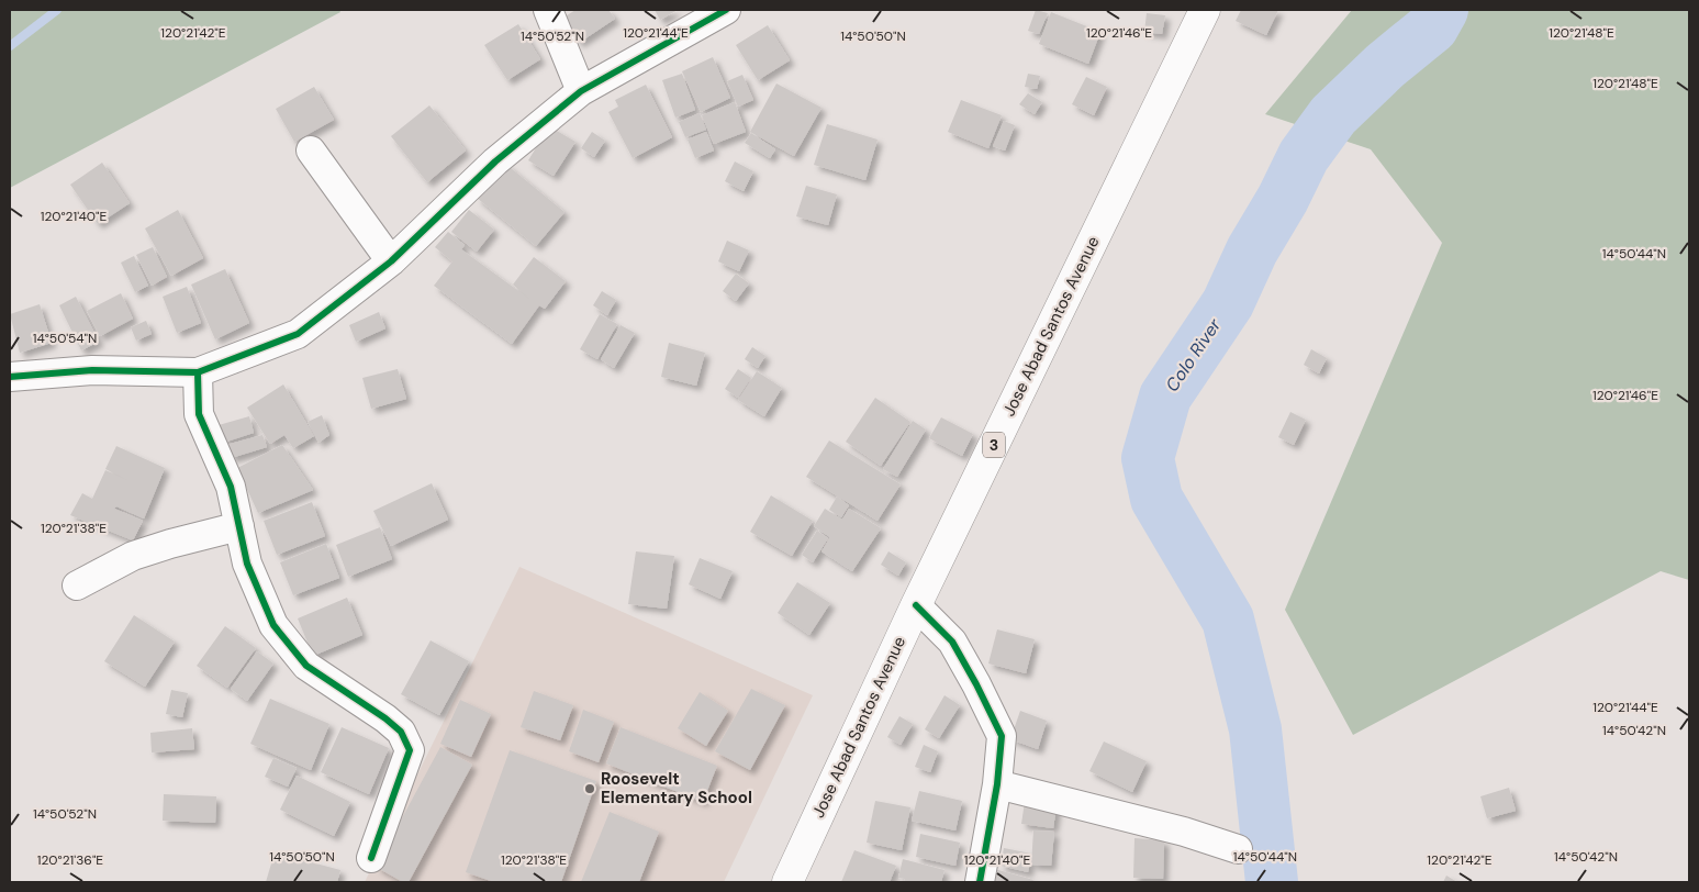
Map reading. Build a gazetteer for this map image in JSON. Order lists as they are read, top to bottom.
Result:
{
  "streets": {
    "highway": ["Jose Abad Santos Avenue", "3"]
  },
  "water": ["Colo River"],
  "places": ["Roosevelt Elementary School"],
  "coordinates": [
    "120°21'48\"E",
    "120°21'42\"E",
    "120°21'44\"E",
    "120°21'46\"E",
    "14°50'52\"N",
    "14°50'50\"N",
    "120°21'40\"E",
    "14°50'44\"N",
    "14°50'54\"N",
    "120°21'38\"E",
    "14°50'42\"N",
    "120°21'36\"E"
  ]
}
